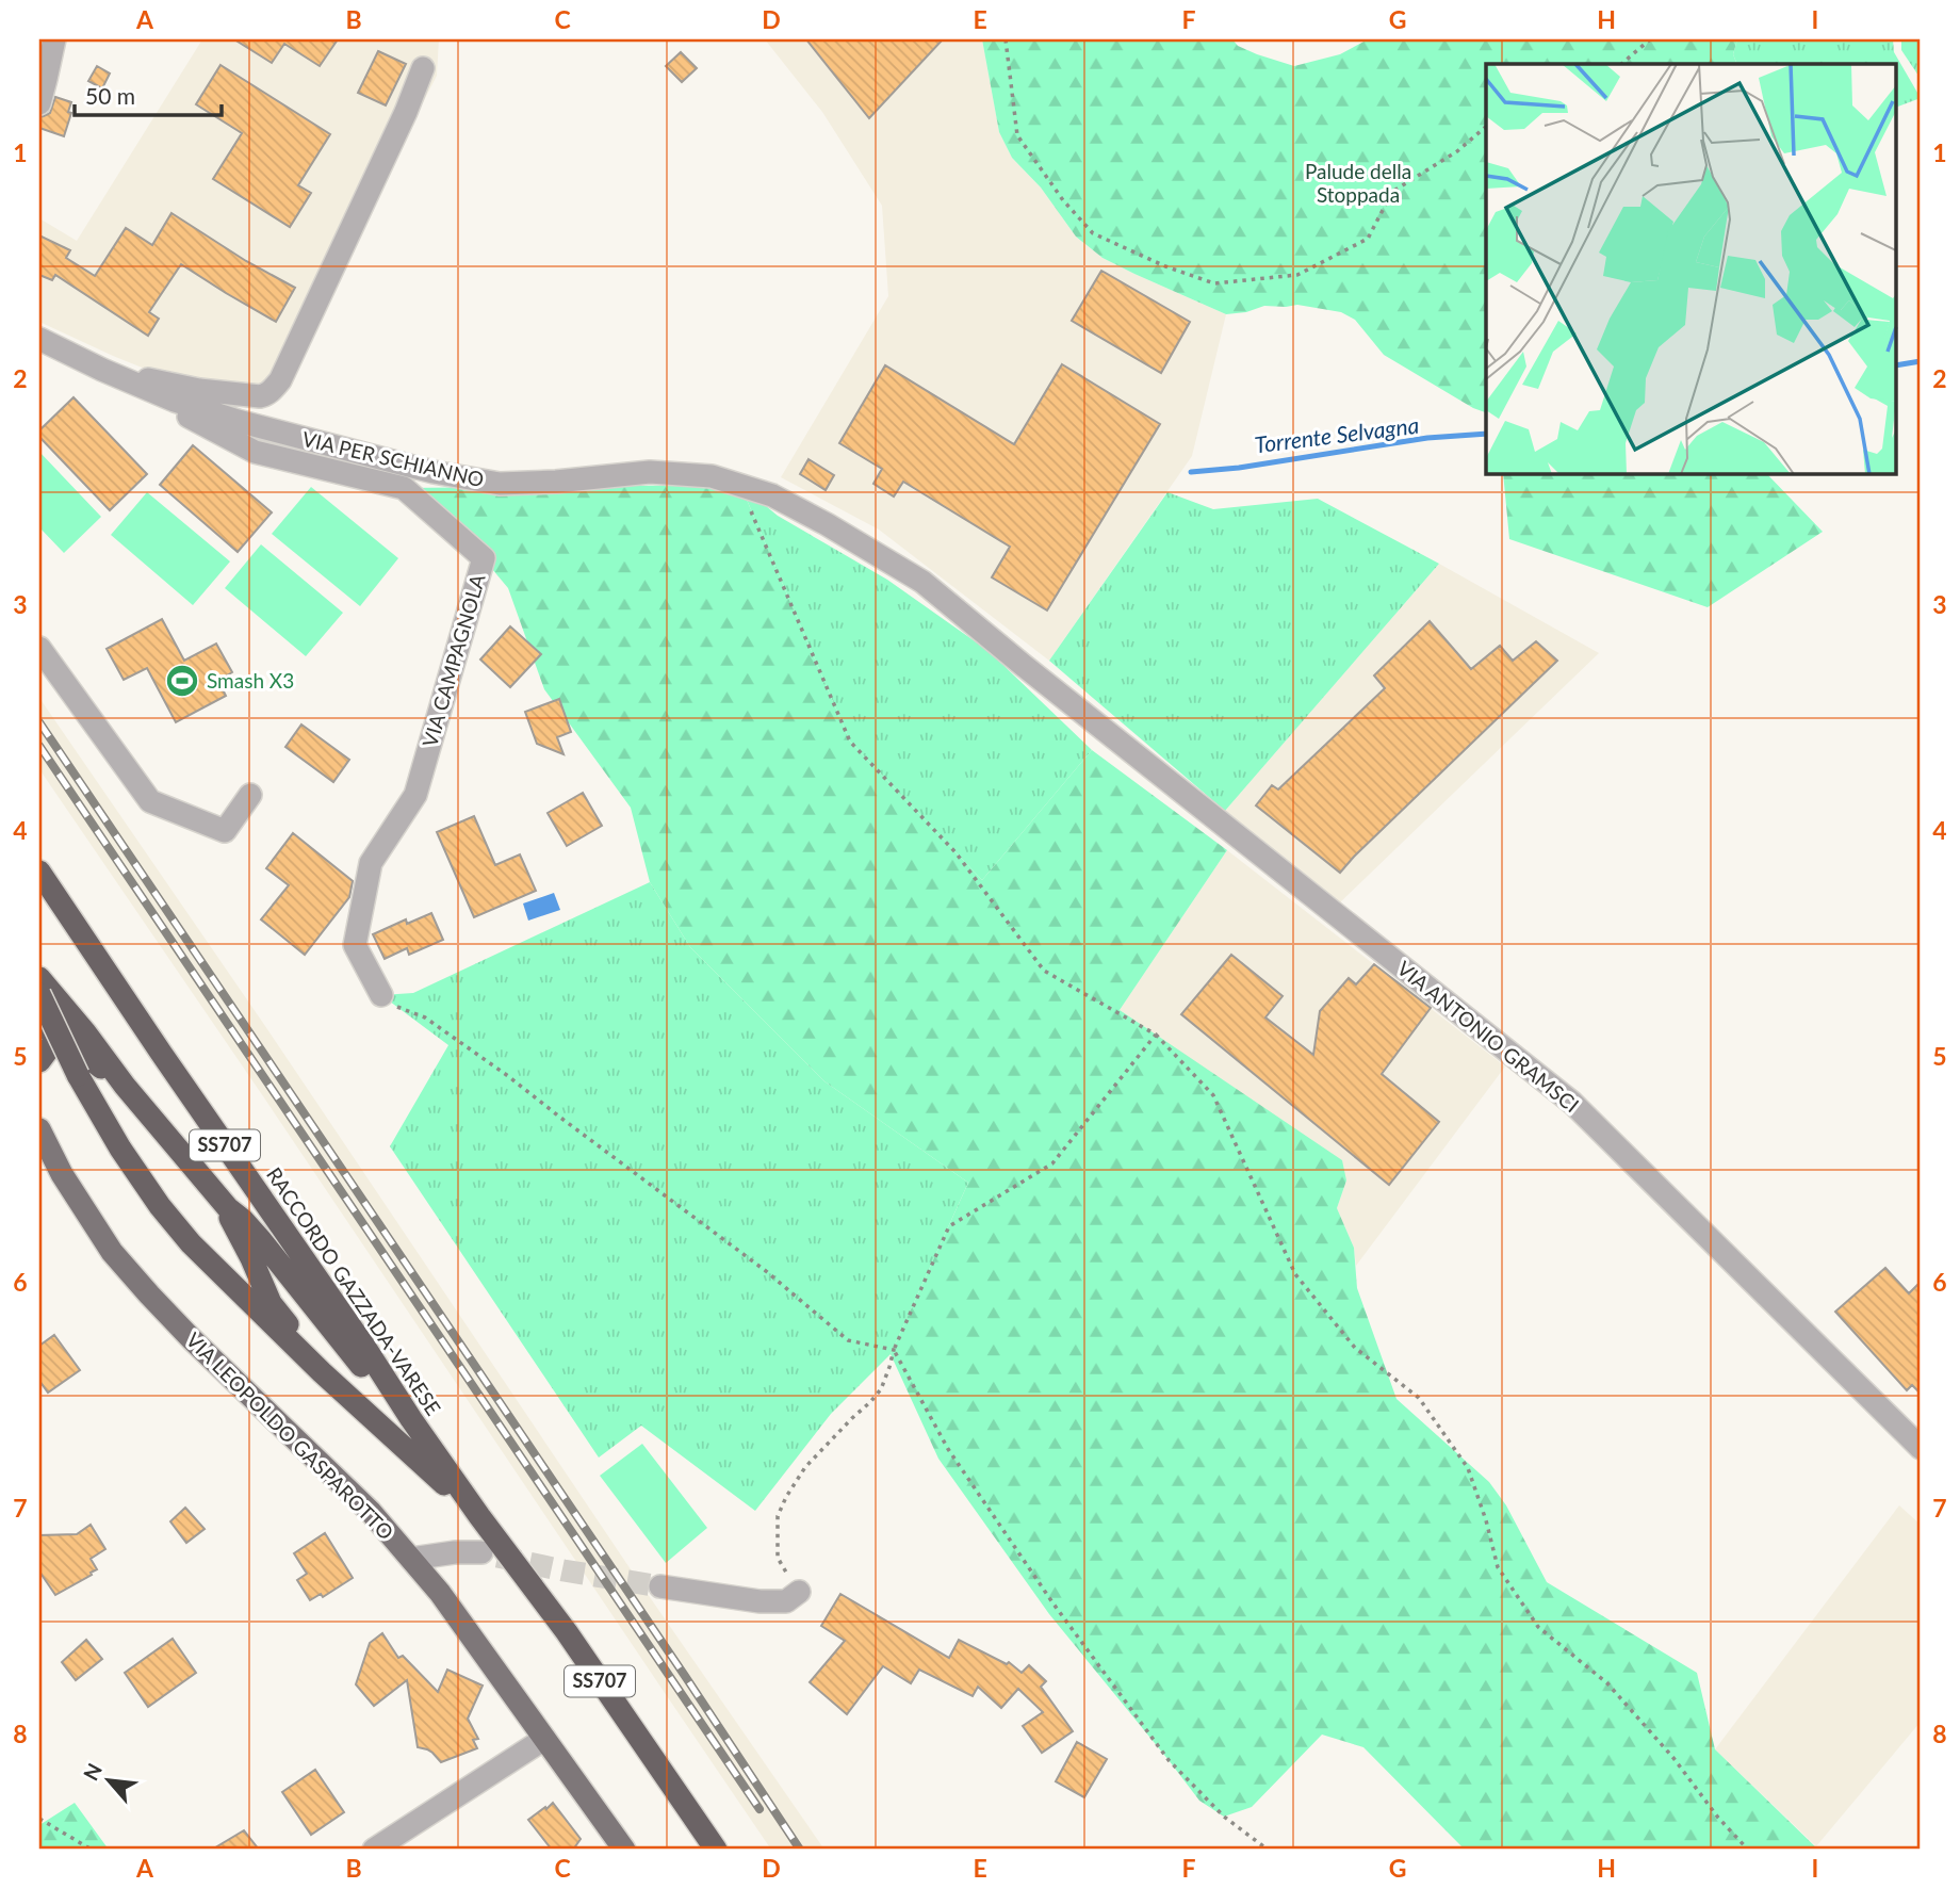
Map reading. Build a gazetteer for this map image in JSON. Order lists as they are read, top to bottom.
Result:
{
  "streets": {
    "highway": ["SS707", "RACCORDO GAZZADA-VARESE"],
    "main road": ["VIA LEOPOLDO GASPAROTTO"],
    "street": ["VIA PER SCHIANNO", "VIA CAMPAGNOLA", "VIA ANTONIO GRAMSCI"]
  },
  "crossings": [
    ["VIA PER SCHIANNO", "VIA CAMPAGNOLA"],
    ["VIA PER SCHIANNO", "VIA ANTONIO GRAMSCI"]
  ],
  "water": ["Torrente Selvagna"],
  "parks": ["Palude della Stoppada"],
  "places": {
    "sports": ["Smash X3"]
  },
  "scale_bar": "50 m",
  "north": "top left",
  "grid": {
    "columns": [
      "A",
      "B",
      "C",
      "D",
      "E",
      "F",
      "G",
      "H",
      "I"
    ],
    "rows": [
      "1",
      "2",
      "3",
      "4",
      "5",
      "6",
      "7",
      "8"
    ]
  }
}
